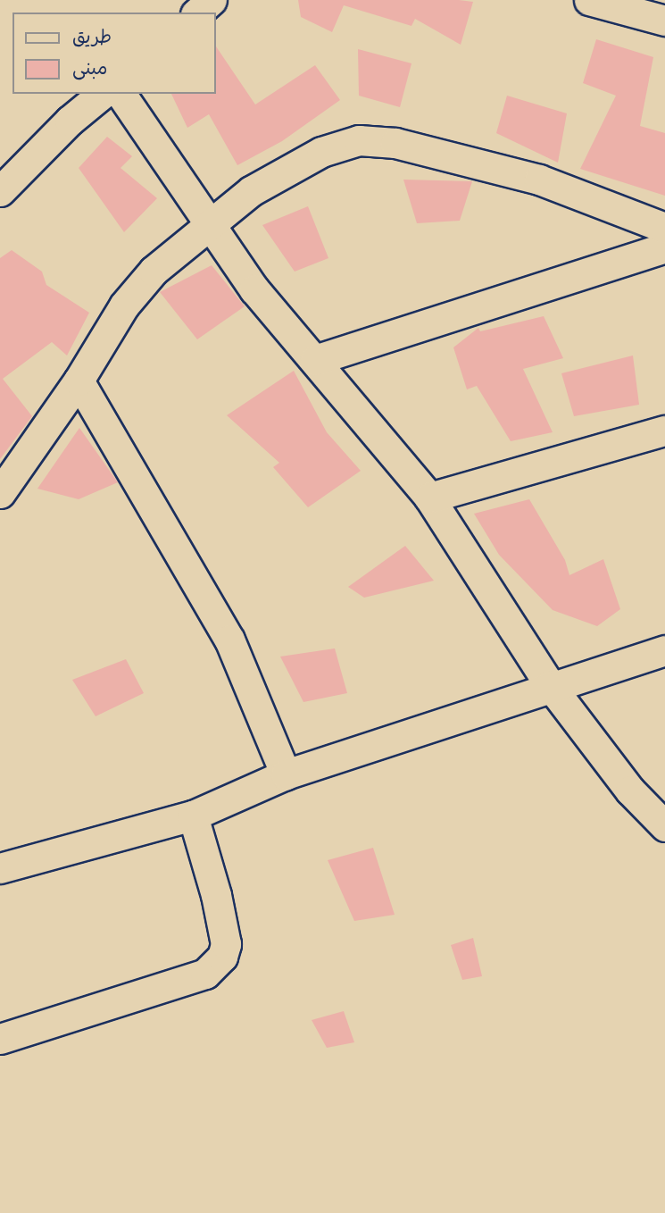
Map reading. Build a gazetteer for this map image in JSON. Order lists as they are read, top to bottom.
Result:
{
  "legend": ["طريق", "مبنى"]
}
